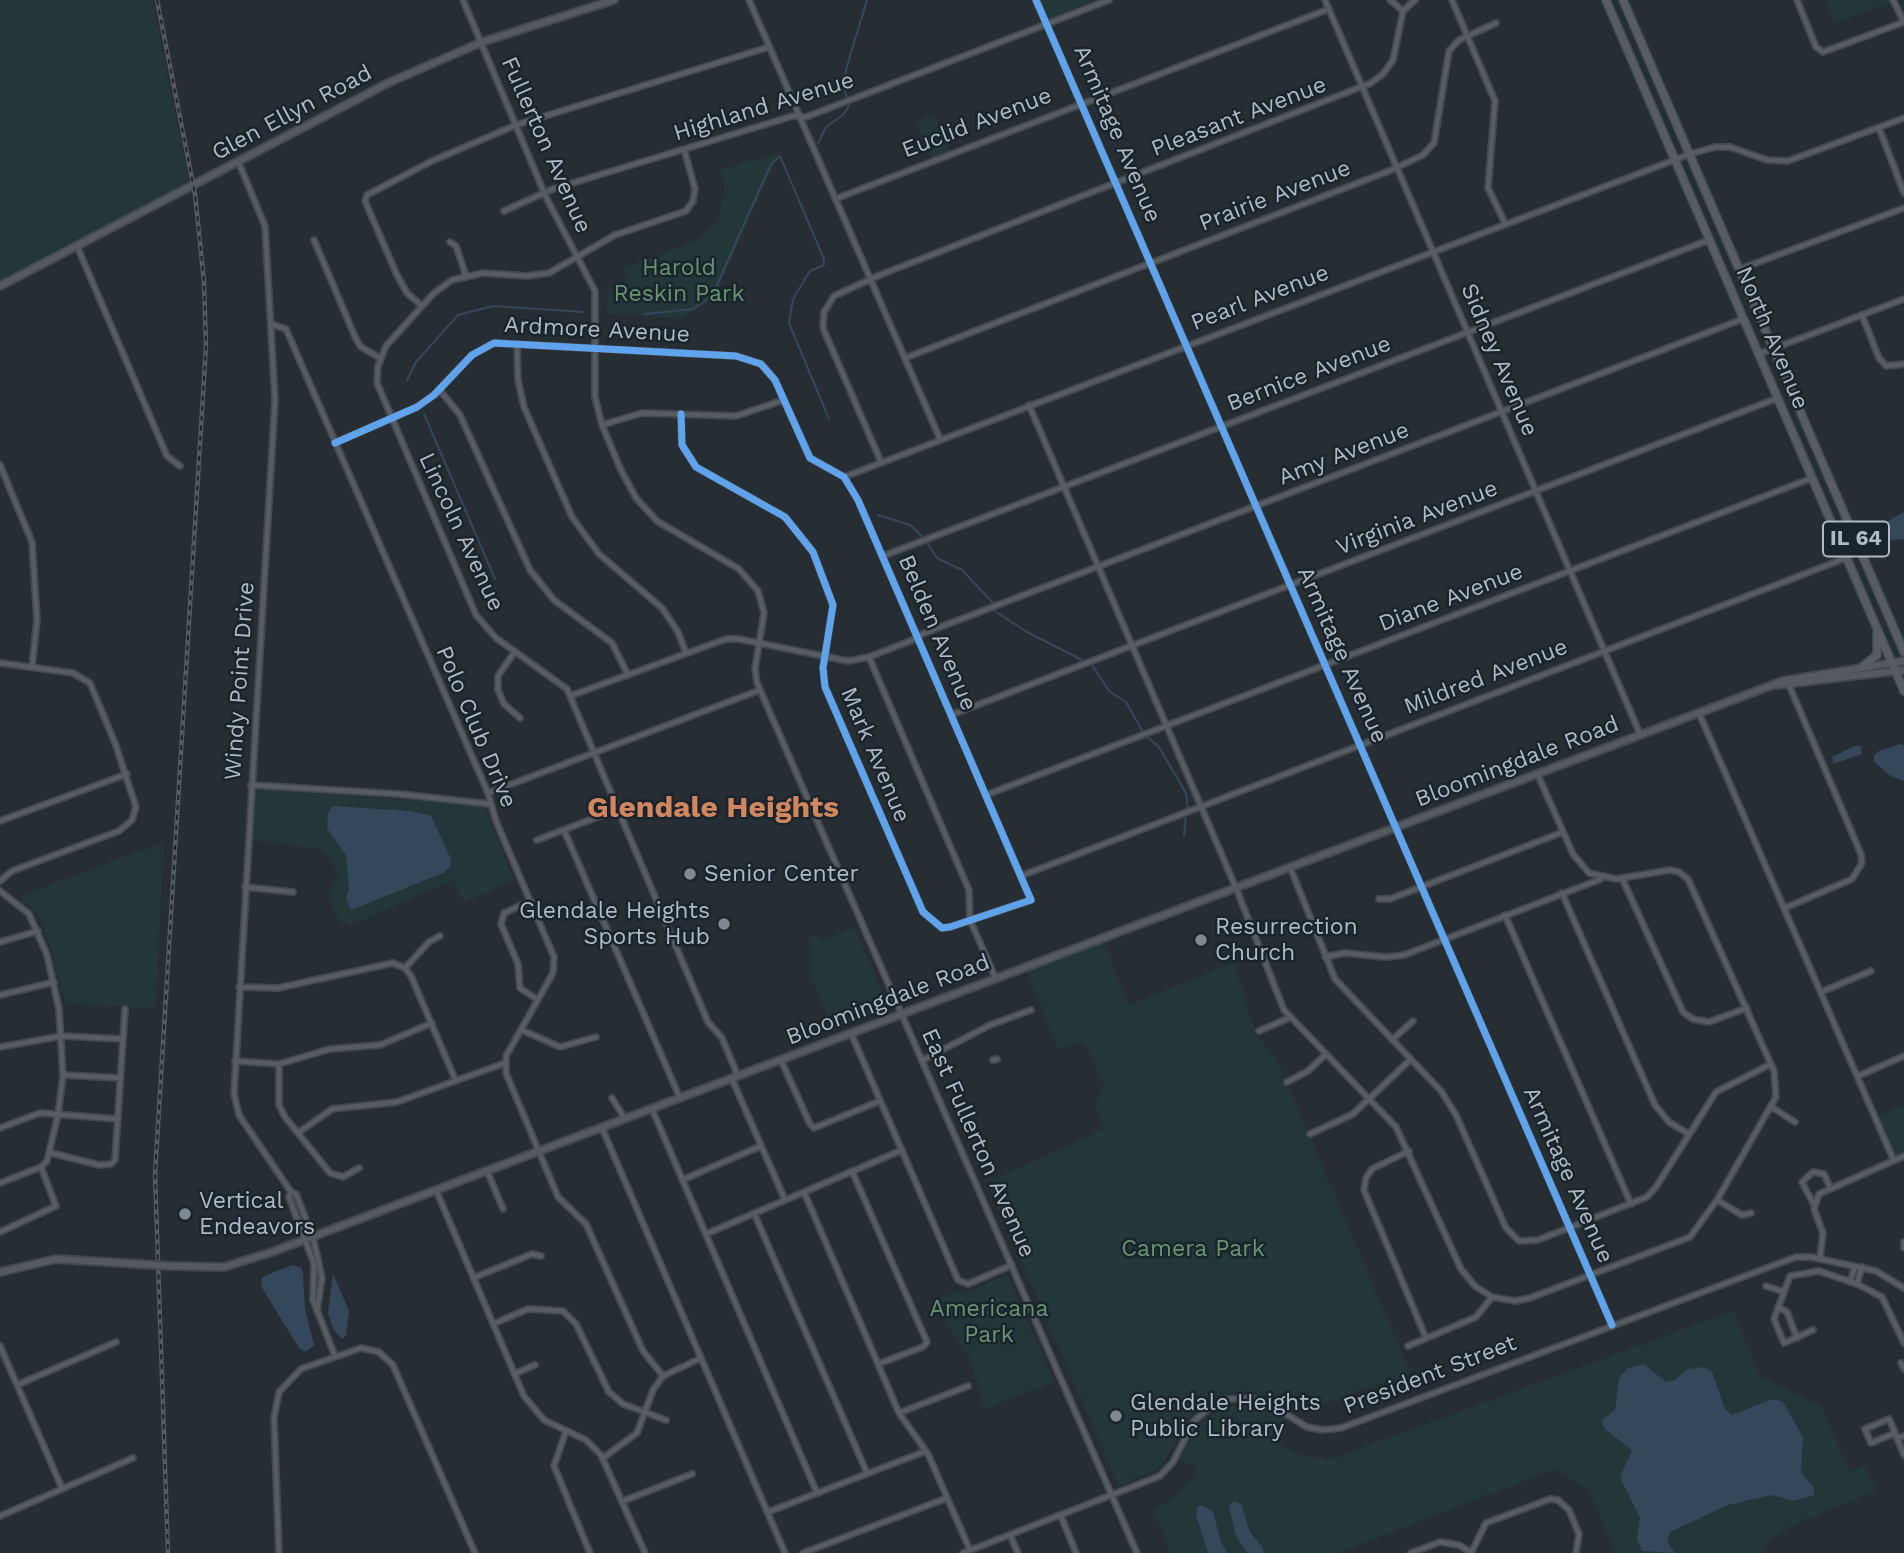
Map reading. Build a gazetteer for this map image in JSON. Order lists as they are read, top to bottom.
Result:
{
  "streets": {
    "main road": [
      "Glen Ellyn Road",
      "North Avenue",
      "IL 64",
      "Bloomingdale Road"
    ],
    "street": [
      "Highland Avenue",
      "Pleasant Avenue",
      "Euclid Avenue",
      "Armitage Avenue",
      "Fullerton Avenue",
      "Prairie Avenue",
      "Pearl Avenue",
      "Ardmore Avenue",
      "Sidney Avenue",
      "Bernice Avenue",
      "Amy Avenue",
      "Virginia Avenue",
      "Lincoln Avenue",
      "Diane Avenue",
      "Belden Avenue",
      "Mildred Avenue",
      "Windy Point Drive",
      "Polo Club Drive",
      "Mark Avenue",
      "East Fullerton Avenue",
      "President Street"
    ]
  },
  "crossings": [
    ["Highland Avenue", "Armitage Avenue"],
    ["Highland Avenue", "Fullerton Avenue"],
    ["Glen Ellyn Road", "Fullerton Avenue"],
    ["Glen Ellyn Road", "Windy Point Drive"],
    ["Pleasant Avenue", "Armitage Avenue"],
    ["Pleasant Avenue", "Pearl Avenue"],
    ["Pleasant Avenue", "Sidney Avenue"],
    ["Euclid Avenue", "Armitage Avenue"],
    ["Euclid Avenue", "Sidney Avenue"],
    ["Armitage Avenue", "Prairie Avenue"],
    ["Armitage Avenue", "Pearl Avenue"],
    ["Armitage Avenue", "Bernice Avenue"],
    ["Armitage Avenue", "Amy Avenue"],
    ["Armitage Avenue", "Virginia Avenue"],
    ["Armitage Avenue", "Diane Avenue"],
    ["Armitage Avenue", "Mildred Avenue"],
    ["Armitage Avenue", "Bloomingdale Road"],
    ["Armitage Avenue", "President Street"],
    ["Fullerton Avenue", "Ardmore Avenue"],
    ["Fullerton Avenue", "Amy Avenue"],
    ["Fullerton Avenue", "East Fullerton Avenue"],
    ["Prairie Avenue", "Sidney Avenue"],
    ["Pearl Avenue", "North Avenue"],
    ["Pearl Avenue", "Sidney Avenue"],
    ["Pearl Avenue", "Belden Avenue"],
    ["Ardmore Avenue", "Lincoln Avenue"],
    ["Ardmore Avenue", "Polo Club Drive"],
    ["North Avenue", "Bernice Avenue"],
    ["North Avenue", "Amy Avenue"],
    ["North Avenue", "Virginia Avenue"],
    ["North Avenue", "Diane Avenue"],
    ["North Avenue", "Mildred Avenue"],
    ["North Avenue", "Bloomingdale Road"],
    ["Sidney Avenue", "Bernice Avenue"],
    ["Sidney Avenue", "Amy Avenue"],
    ["Sidney Avenue", "Virginia Avenue"],
    ["Sidney Avenue", "Diane Avenue"],
    ["Sidney Avenue", "Mildred Avenue"],
    ["Sidney Avenue", "Bloomingdale Road"],
    ["Bernice Avenue", "Belden Avenue"],
    ["Amy Avenue", "Lincoln Avenue"],
    ["Amy Avenue", "Belden Avenue"],
    ["Amy Avenue", "Mark Avenue"],
    ["Virginia Avenue", "Belden Avenue"],
    ["Lincoln Avenue", "Bloomingdale Road"],
    ["Diane Avenue", "Belden Avenue"],
    ["Belden Avenue", "Mildred Avenue"],
    ["Belden Avenue", "Mark Avenue"],
    ["Windy Point Drive", "Polo Club Drive"],
    ["Windy Point Drive", "Bloomingdale Road"],
    ["Bloomingdale Road", "East Fullerton Avenue"],
    ["East Fullerton Avenue", "President Street"]
  ],
  "districts": ["Glendale Heights"],
  "parks": ["Harold Reskin Park", "Camera Park", "Americana Park"],
  "places": [
    "Senior Center",
    "Glendale Heights Sports Hub",
    "Resurrection Church",
    "Vertical Endeavors",
    "Glendale Heights Public Library"
  ]
}
